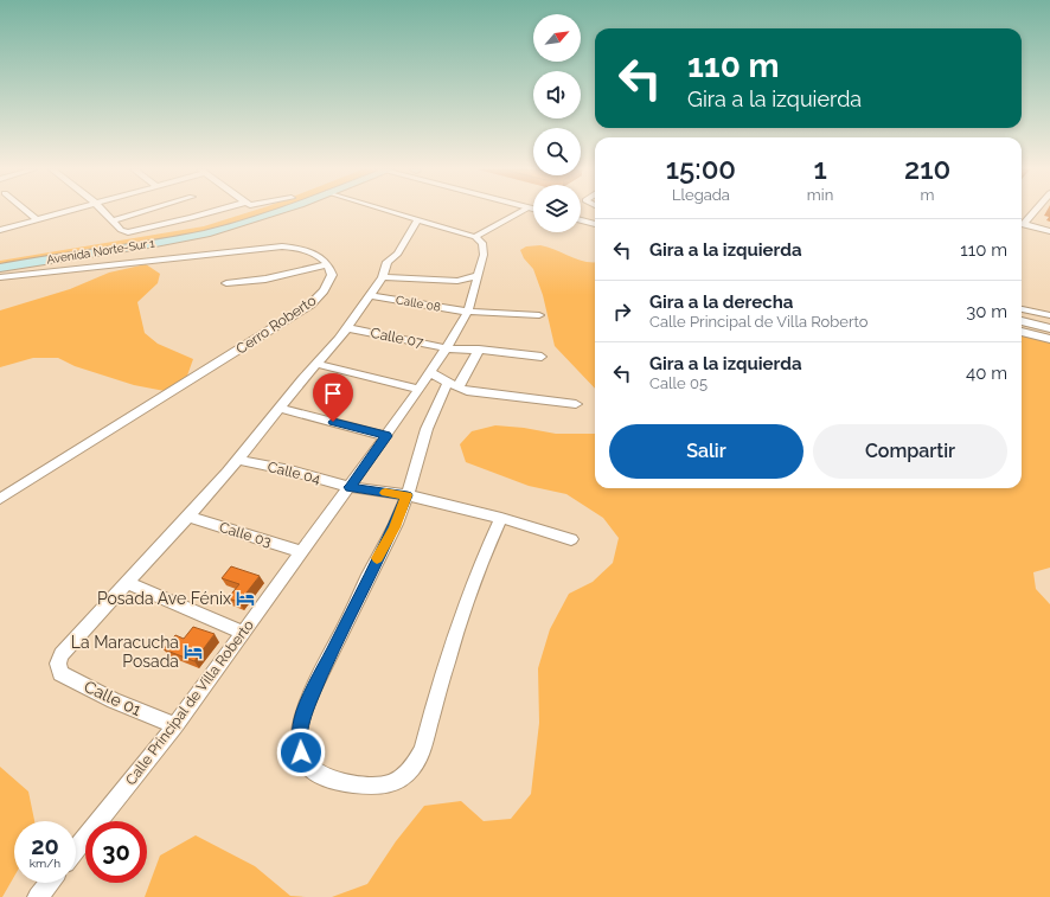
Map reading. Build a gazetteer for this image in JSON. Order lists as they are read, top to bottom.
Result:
{
  "streets": {
    "main road": ["Avenida Norte-Sur 1"],
    "street": [
      "Calle 08",
      "Cerro Roberto",
      "Calle 07",
      "Calle 04",
      "Calle 03",
      "Calle 01",
      "Calle Principal de Villa Roberto"
    ]
  },
  "crossings": [
    ["Calle 08", "Calle Principal de Villa Roberto"],
    ["Calle 07", "Calle Principal de Villa Roberto"],
    ["Calle 04", "Calle Principal de Villa Roberto"],
    ["Calle 03", "Calle Principal de Villa Roberto"],
    ["Calle 01", "Calle Principal de Villa Roberto"]
  ],
  "places": {
    "hotel": ["Posada Ave Fénix", "La Maracucha Posada"]
  },
  "north": "top right",
  "page": {
    "turn": ["110 m", "Gira a la izquierda"],
    "eta": [
      "15:00",
      "Llegada",
      "1",
      "min",
      "210",
      "m"
    ],
    "list": [
      {
        "name": "Gira a la izquierda",
        "value": "110 m"
      },
      {
        "name": "Gira a la derecha",
        "note": "Calle Principal de Villa Roberto",
        "value": "30 m"
      },
      {
        "name": "Gira a la izquierda",
        "note": "Calle 05",
        "value": "40 m"
      }
    ],
    "buttons": ["Salir", "Compartir"],
    "speed": "20 km/h",
    "limit": "30"
  }
}
